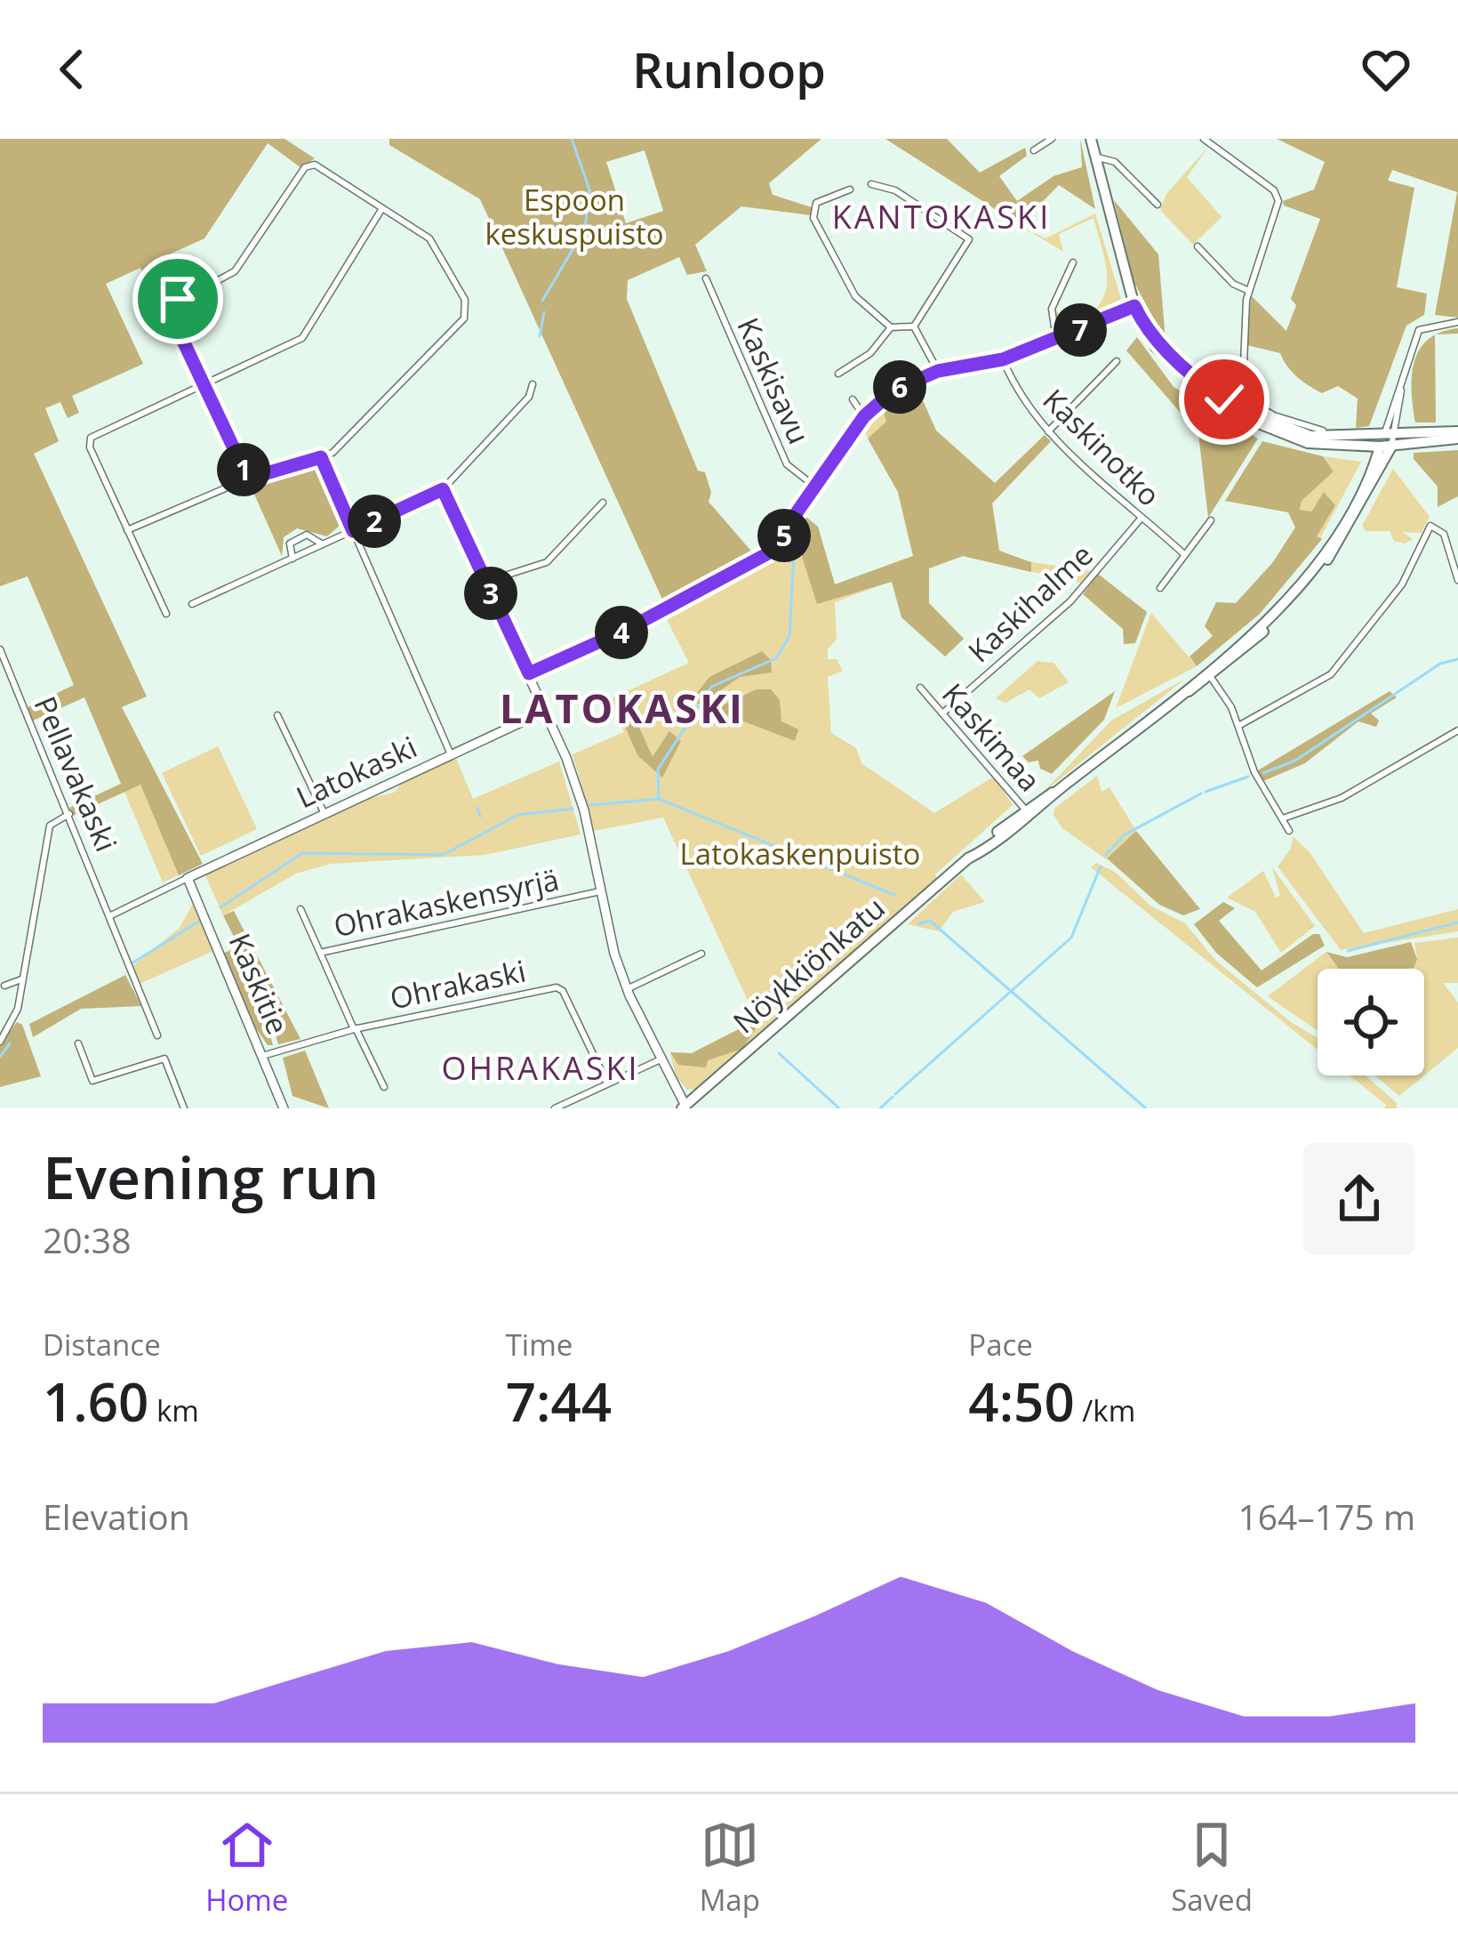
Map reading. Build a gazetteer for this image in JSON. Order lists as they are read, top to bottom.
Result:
{
  "streets": {
    "main road": ["Nöykkiönkatu"],
    "street": [
      "Kaskisavu",
      "Kaskinotko",
      "Kaskihalme",
      "Kaskimaa",
      "Latokaski",
      "Pellavakaski",
      "Ohrakaskensyrjä",
      "Kaskitie",
      "Ohrakaski"
    ]
  },
  "crossings": [
    ["Kaskinotko", "Kaskihalme"],
    ["Kaskihalme", "Kaskimaa"],
    ["Kaskimaa", "Nöykkiönkatu"],
    ["Latokaski", "Kaskitie"],
    ["Ohrakaskensyrjä", "Ohrakaski"],
    ["Kaskitie", "Ohrakaski"]
  ],
  "districts": ["KANTOKASKI", "LATOKASKI", "OHRAKASKI"],
  "parks": ["Espoon keskuspuisto", "Latokaskenpuisto"],
  "page": {
    "header": "Runloop",
    "pins": [
      "7",
      "6",
      "1",
      "2",
      "5",
      "3",
      "4"
    ],
    "heading": ["Evening run", "20:38"],
    "stats": [
      ["Distance", "1.60 km"],
      ["Time", "7:44"],
      ["Pace", "4:50 /km"]
    ],
    "chart": ["Elevation", "164–175 m"],
    "tabs": ["Home", "Map", "Saved"]
  }
}
